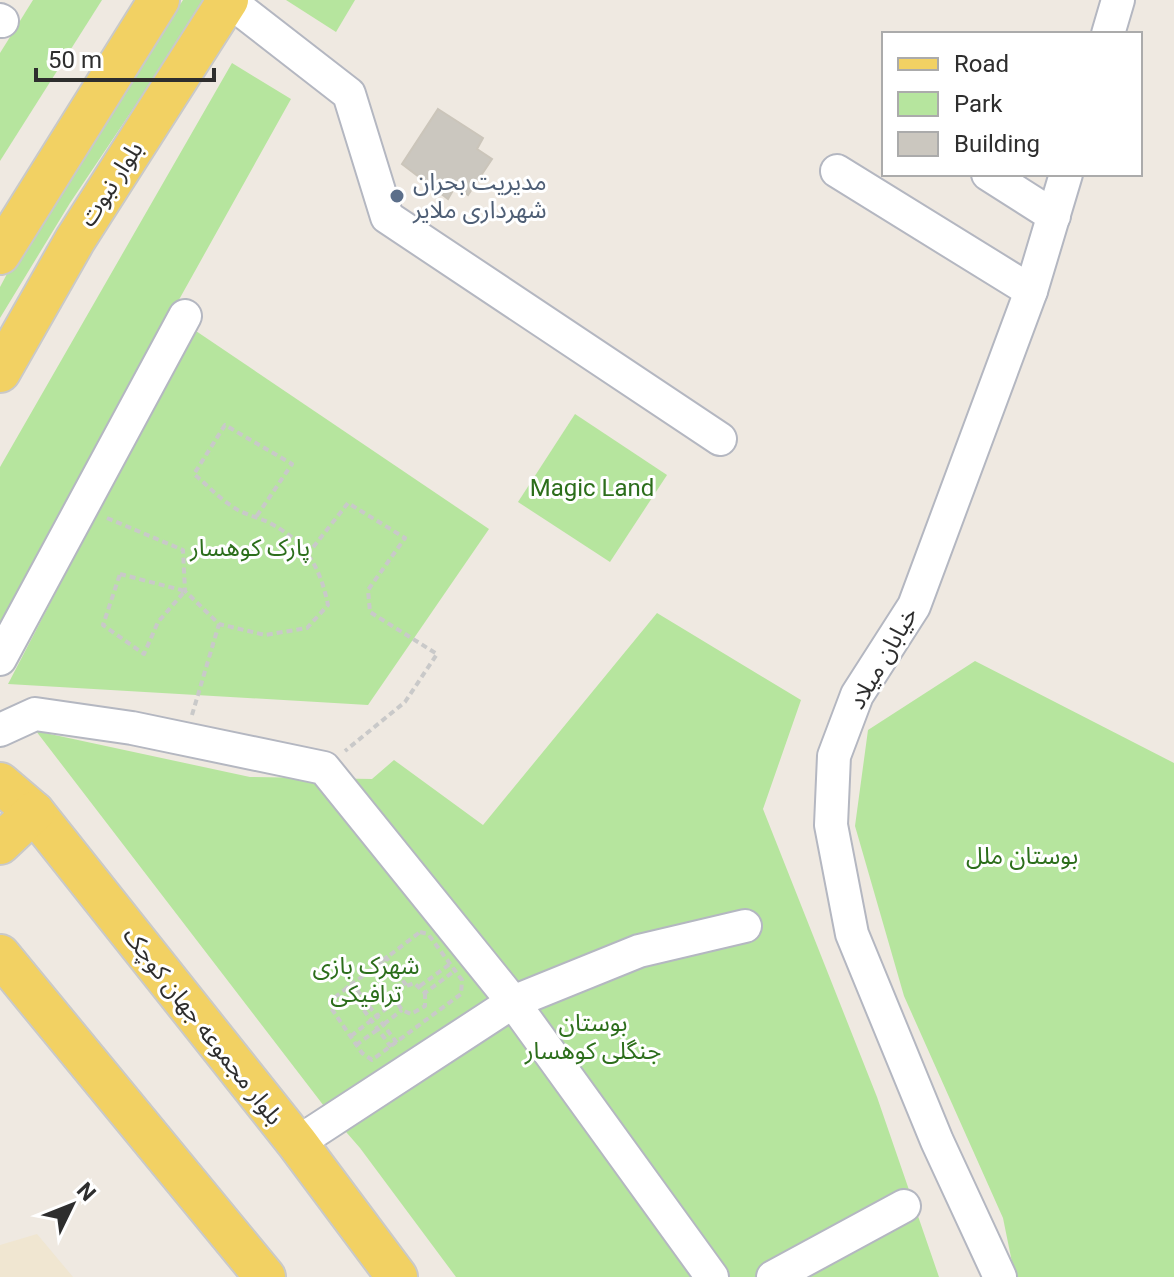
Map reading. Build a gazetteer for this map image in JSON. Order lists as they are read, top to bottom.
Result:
{
  "streets": {
    "main road": ["بلوار نبوت", "بلوار مجموعه جهان کوچک"],
    "street": ["خیابان میلاد"]
  },
  "parks": [
    "Magic Land",
    "پارک کوهسار",
    "بوستان ملل",
    "شهرک بازی ترافیکی",
    "بوستان جنگلی کوهسار"
  ],
  "places": ["مدیریت بحران شهرداری ملایر"],
  "legend": ["Road", "Park", "Building"],
  "scale_bar": "50 m",
  "north": "top right"
}
